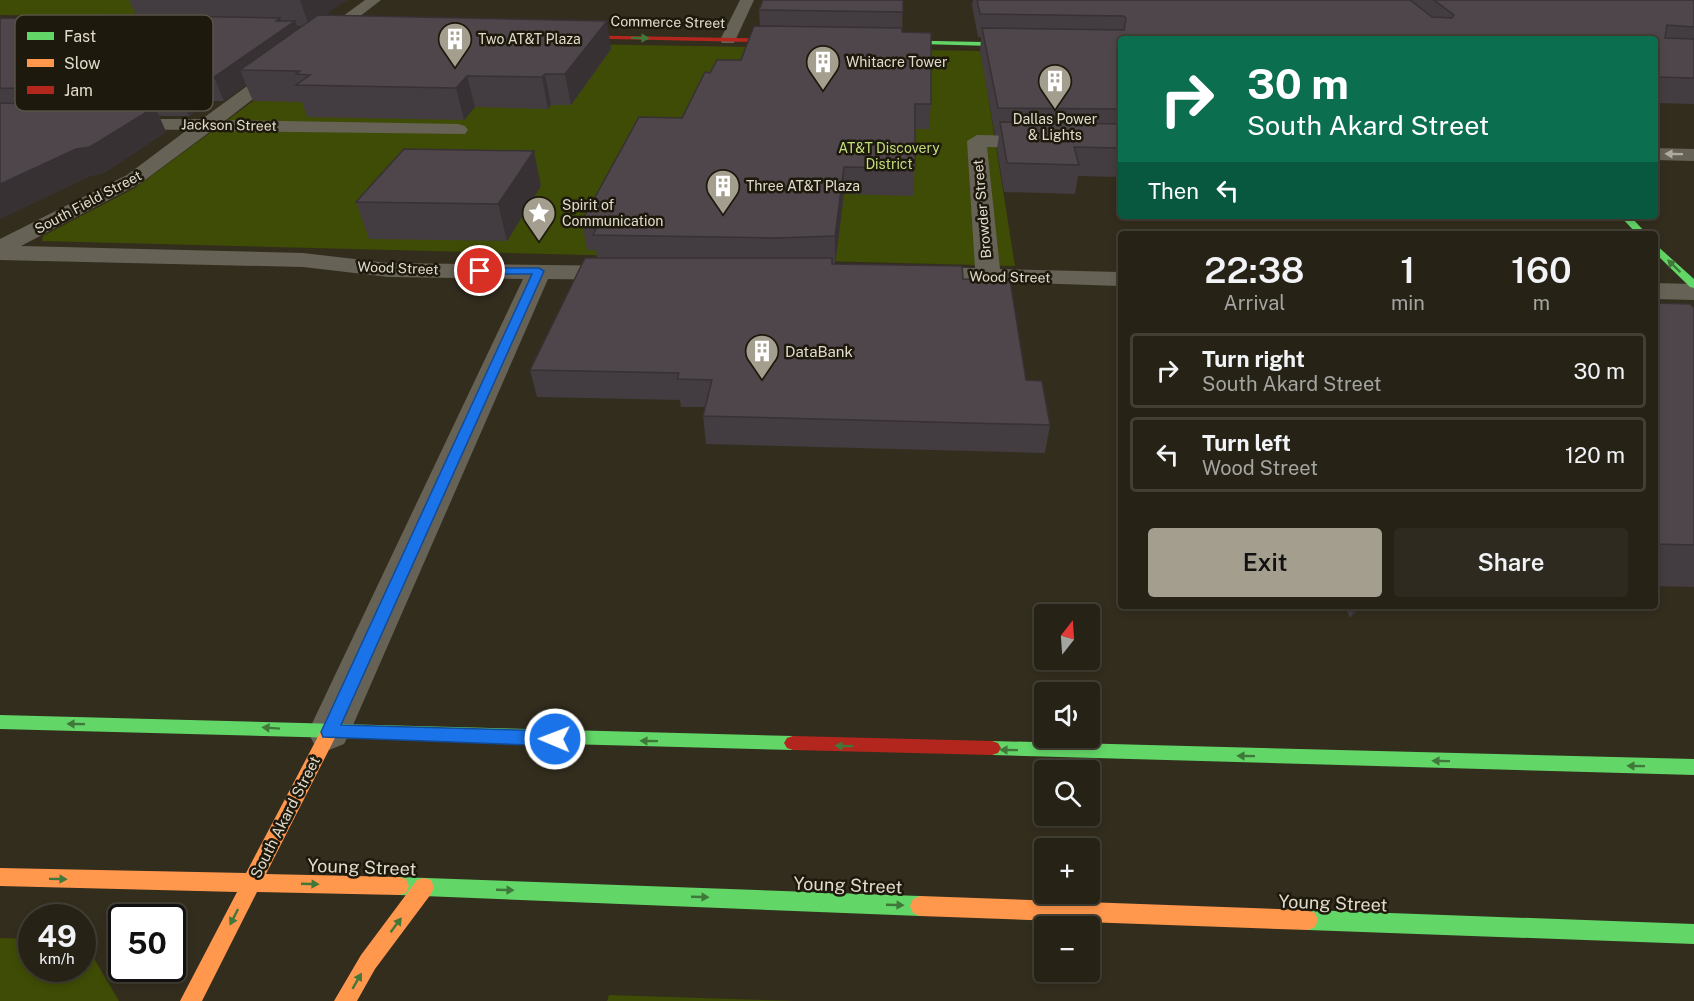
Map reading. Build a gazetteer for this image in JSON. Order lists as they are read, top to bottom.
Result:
{
  "streets": {
    "main road": ["Commerce Street", "South Akard Street", "Young Street"],
    "street": [
      "Jackson Street",
      "South Field Street",
      "Browder Street",
      "Wood Street"
    ]
  },
  "crossings": [
    ["Jackson Street", "South Field Street"],
    ["Browder Street", "Wood Street"],
    ["Wood Street", "South Akard Street"],
    ["South Akard Street", "Young Street"]
  ],
  "one_way": ["Commerce Street", "Young Street"],
  "parks": ["AT&T Discovery District"],
  "places": {
    "building": [
      "Two AT&T Plaza",
      "Whitacre Tower",
      "Dallas Power & Lights",
      "Three AT&T Plaza",
      "DataBank"
    ],
    "place": ["Spirit of Communication"]
  },
  "legend": ["Fast", "Slow", "Jam"],
  "north": "top",
  "page": {
    "turn": ["30 m", "South Akard Street"],
    "then": "Then",
    "eta": [
      "22:38",
      "Arrival",
      "1",
      "min",
      "160",
      "m"
    ],
    "list": [
      {
        "name": "Turn right",
        "note": "South Akard Street",
        "value": "30 m"
      },
      {
        "name": "Turn left",
        "note": "Wood Street",
        "value": "120 m"
      }
    ],
    "buttons": ["Exit", "Share"],
    "map_buttons": ["+", "−"],
    "speed": "49 km/h",
    "limit": "50"
  }
}
